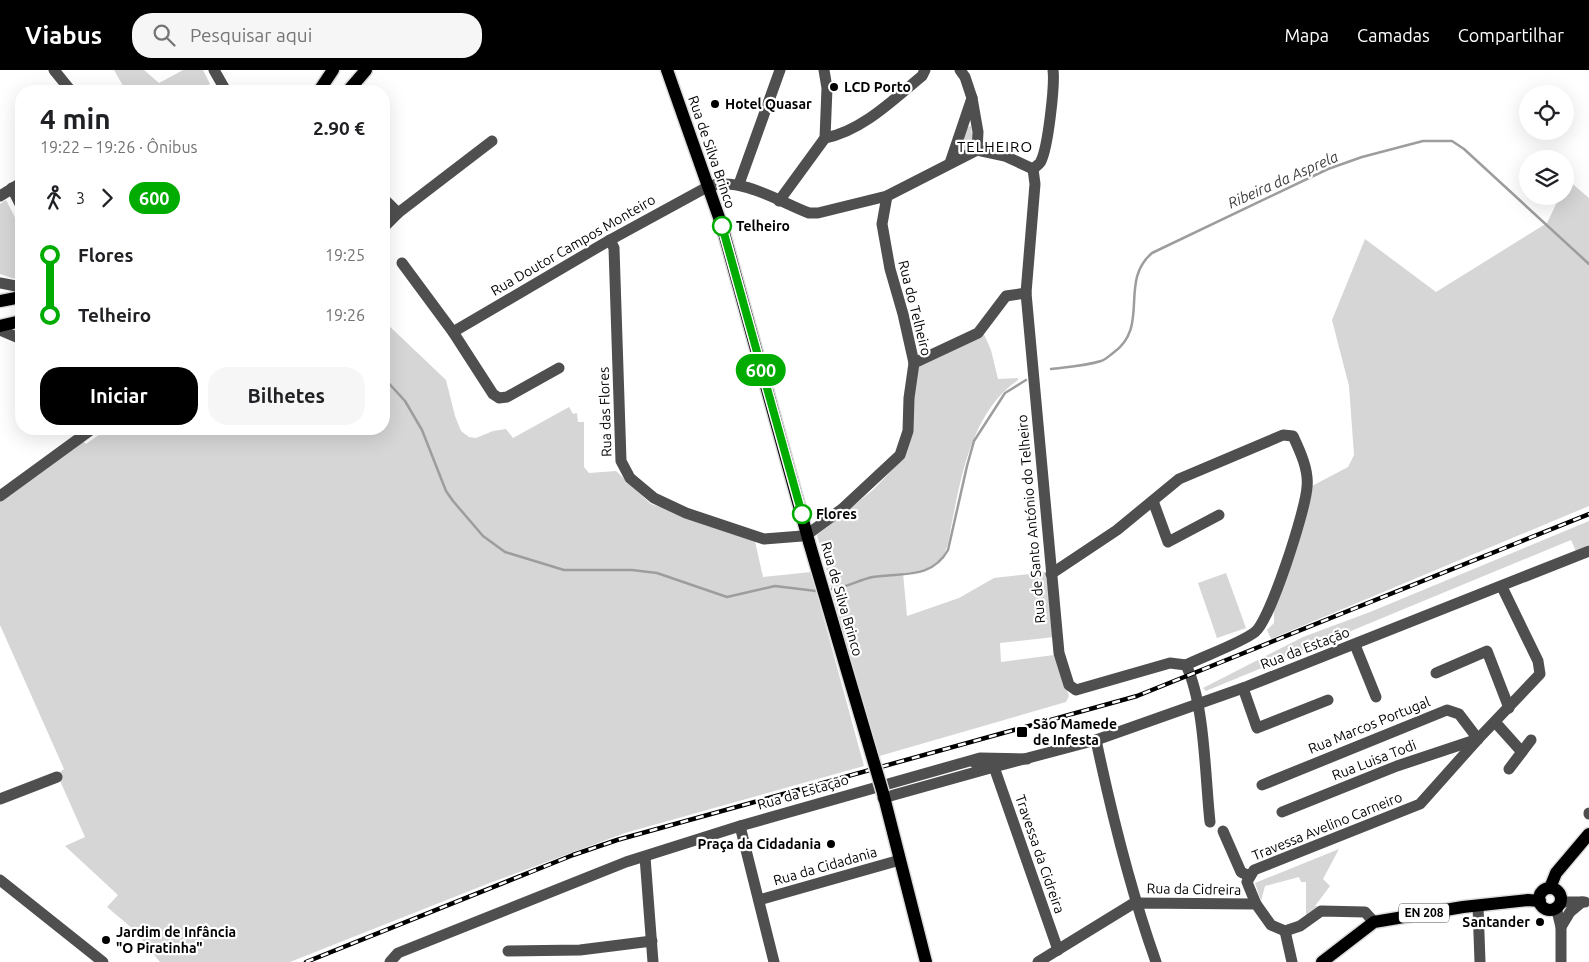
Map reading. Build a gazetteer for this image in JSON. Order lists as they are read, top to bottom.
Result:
{
  "streets": {
    "main road": ["Rua de Silva Brinco", "EN 208"],
    "street": [
      "Rua Doutor Campos Monteiro",
      "Rua do Telheiro",
      "Rua das Flores",
      "Rua de Santo António do Telheiro",
      "Rua da Estação",
      "Rua Marcos Portugal",
      "Rua Luisa Todi",
      "Travessa Avelino Carneiro",
      "Travessa da Cidreira",
      "Rua da Cidadania",
      "Rua da Cidreira"
    ]
  },
  "crossings": [
    ["Rua de Silva Brinco", "Rua Doutor Campos Monteiro"],
    ["Rua de Silva Brinco", "Rua do Telheiro"],
    ["Rua de Silva Brinco", "Rua das Flores"],
    ["Rua de Silva Brinco", "Rua da Estação"],
    ["Rua de Silva Brinco", "Rua da Cidadania"],
    ["Rua Doutor Campos Monteiro", "Rua das Flores"],
    ["Rua do Telheiro", "Rua das Flores"],
    ["Rua da Estação", "Travessa Avelino Carneiro"],
    ["Rua da Estação", "Travessa da Cidreira"],
    ["Rua Marcos Portugal", "Rua Luisa Todi"],
    ["Rua Marcos Portugal", "Travessa Avelino Carneiro"],
    ["Rua Luisa Todi", "Travessa Avelino Carneiro"],
    ["Travessa Avelino Carneiro", "Rua da Cidreira"],
    ["Travessa da Cidreira", "Rua da Cidreira"]
  ],
  "districts": ["TELHEIRO"],
  "water": ["Ribeira da Asprela"],
  "places": {
    "other": [
      "LCD Porto",
      "Hotel Quasar",
      "Telheiro",
      "Flores",
      "Praça da Cidadania",
      "Santander",
      "Jardim de Infância \"O Piratinha\""
    ],
    "transit": ["São Mamede de Infesta"]
  },
  "lines": ["bus line 600"],
  "page": {
    "header": "Viabus",
    "search": "Pesquisar aqui",
    "nav": ["Mapa", "Camadas", "Compartilhar"],
    "on_map": "600",
    "heading": ["4 min", "19:22 – 19:26 · Ônibus", "2.90 €"],
    "legs": ["3", "600"],
    "list": [
      {
        "name": "Flores",
        "value": "19:25"
      },
      {
        "name": "Telheiro",
        "value": "19:26"
      }
    ],
    "buttons": ["Iniciar", "Bilhetes"]
  }
}
